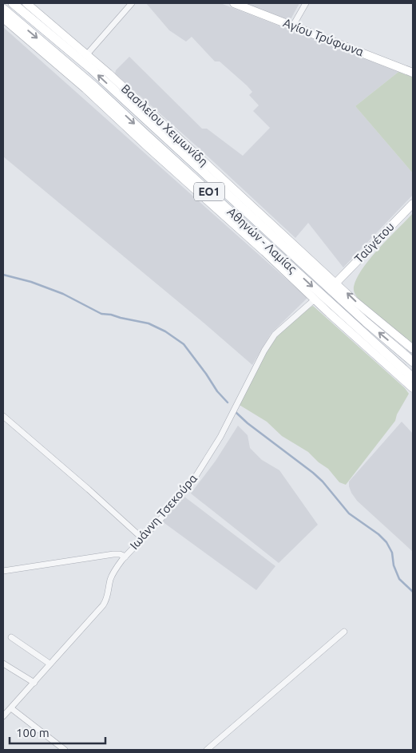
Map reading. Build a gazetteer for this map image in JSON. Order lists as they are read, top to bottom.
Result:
{
  "streets": {
    "main road": ["ΕΟ1", "Αθηνών - Λαμίας"],
    "street": [
      "Αγίου Τρύφωνα",
      "Βασιλείου Χειμωνίδη",
      "Ταϋγέτου",
      "Ιωάννη Τσεκούρα"
    ]
  },
  "crossings": [
    ["Βασιλείου Χειμωνίδη", "Ταϋγέτου"]
  ],
  "scale_bar": "100 m"
}
